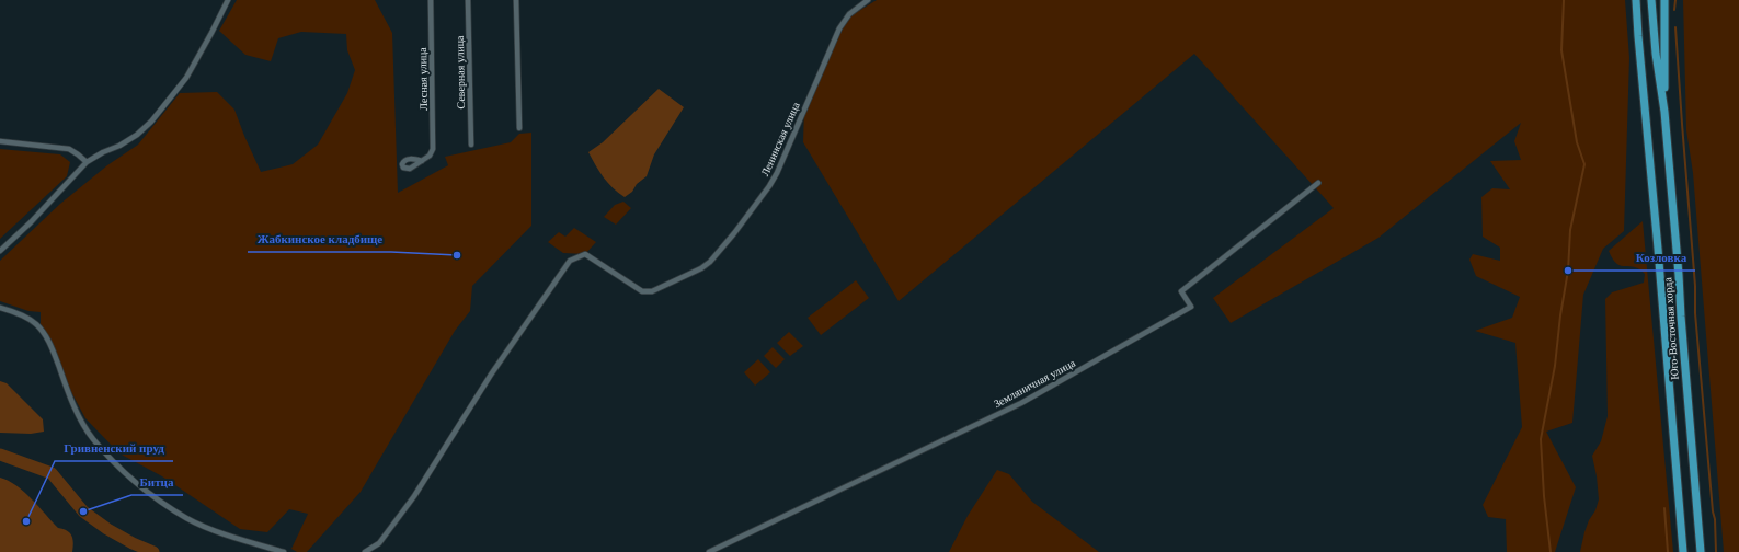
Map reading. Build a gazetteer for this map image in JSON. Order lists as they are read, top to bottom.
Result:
{
  "streets": {
    "main road": ["Юго-Восточная хорда"],
    "street": [
      "Северная улица",
      "Лесная улица",
      "Ленинская улица",
      "Земляничная улица"
    ]
  },
  "places": [
    "Жабкинское кладбище",
    "Козловка",
    "Битца",
    "Гривненский пруд"
  ]
}
